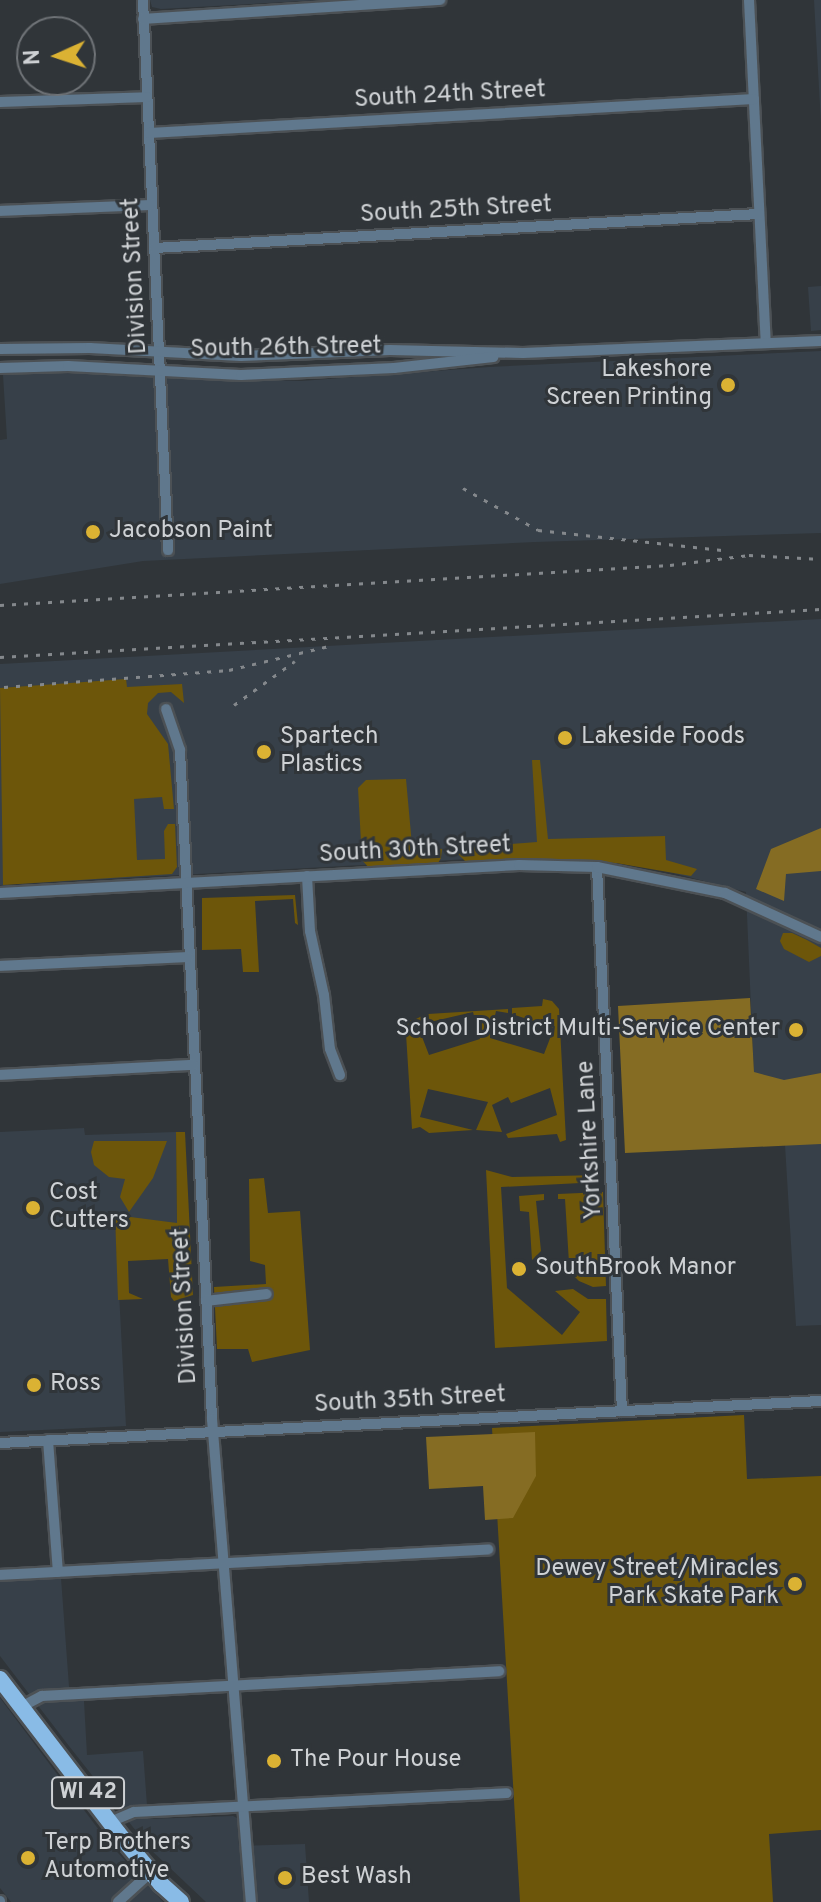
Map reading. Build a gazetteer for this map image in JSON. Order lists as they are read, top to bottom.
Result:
{
  "streets": {
    "main road": ["WI 42"],
    "street": [
      "South 24th Street",
      "South 25th Street",
      "Division Street",
      "South 26th Street",
      "South 30th Street",
      "Yorkshire Lane",
      "South 35th Street"
    ]
  },
  "crossings": [
    ["South 24th Street", "Division Street"],
    ["South 25th Street", "Division Street"],
    ["Division Street", "South 26th Street"],
    ["Division Street", "South 30th Street"],
    ["Division Street", "South 35th Street"],
    ["South 30th Street", "Yorkshire Lane"],
    ["Yorkshire Lane", "South 35th Street"]
  ],
  "places": [
    "Lakeshore Screen Printing",
    "Jacobson Paint",
    "Lakeside Foods",
    "Spartech Plastics",
    "School District Multi-Service Center",
    "Cost Cutters",
    "SouthBrook Manor",
    "Ross",
    "Dewey Street/Miracles Park Skate Park",
    "The Pour House",
    "Terp Brothers Automotive",
    "Best Wash"
  ],
  "north": "left"
}
